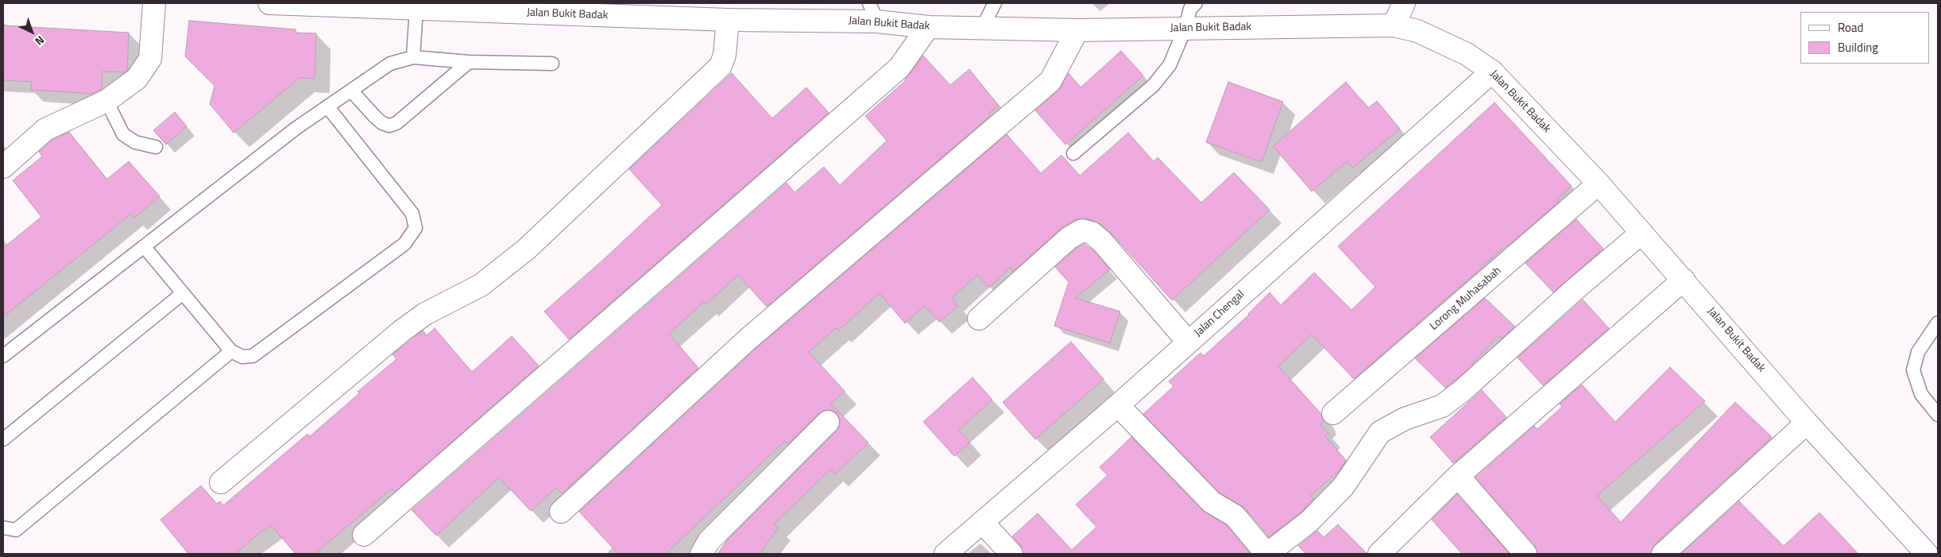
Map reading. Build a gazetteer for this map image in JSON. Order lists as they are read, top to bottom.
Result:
{
  "streets": {
    "street": ["Jalan Bukit Badak", "Lorong Muhasabah", "Jalan Chengal"]
  },
  "crossings": [
    ["Jalan Bukit Badak", "Lorong Muhasabah"],
    ["Jalan Bukit Badak", "Jalan Chengal"]
  ],
  "legend": ["Road", "Building"],
  "north": "bottom right"
}
